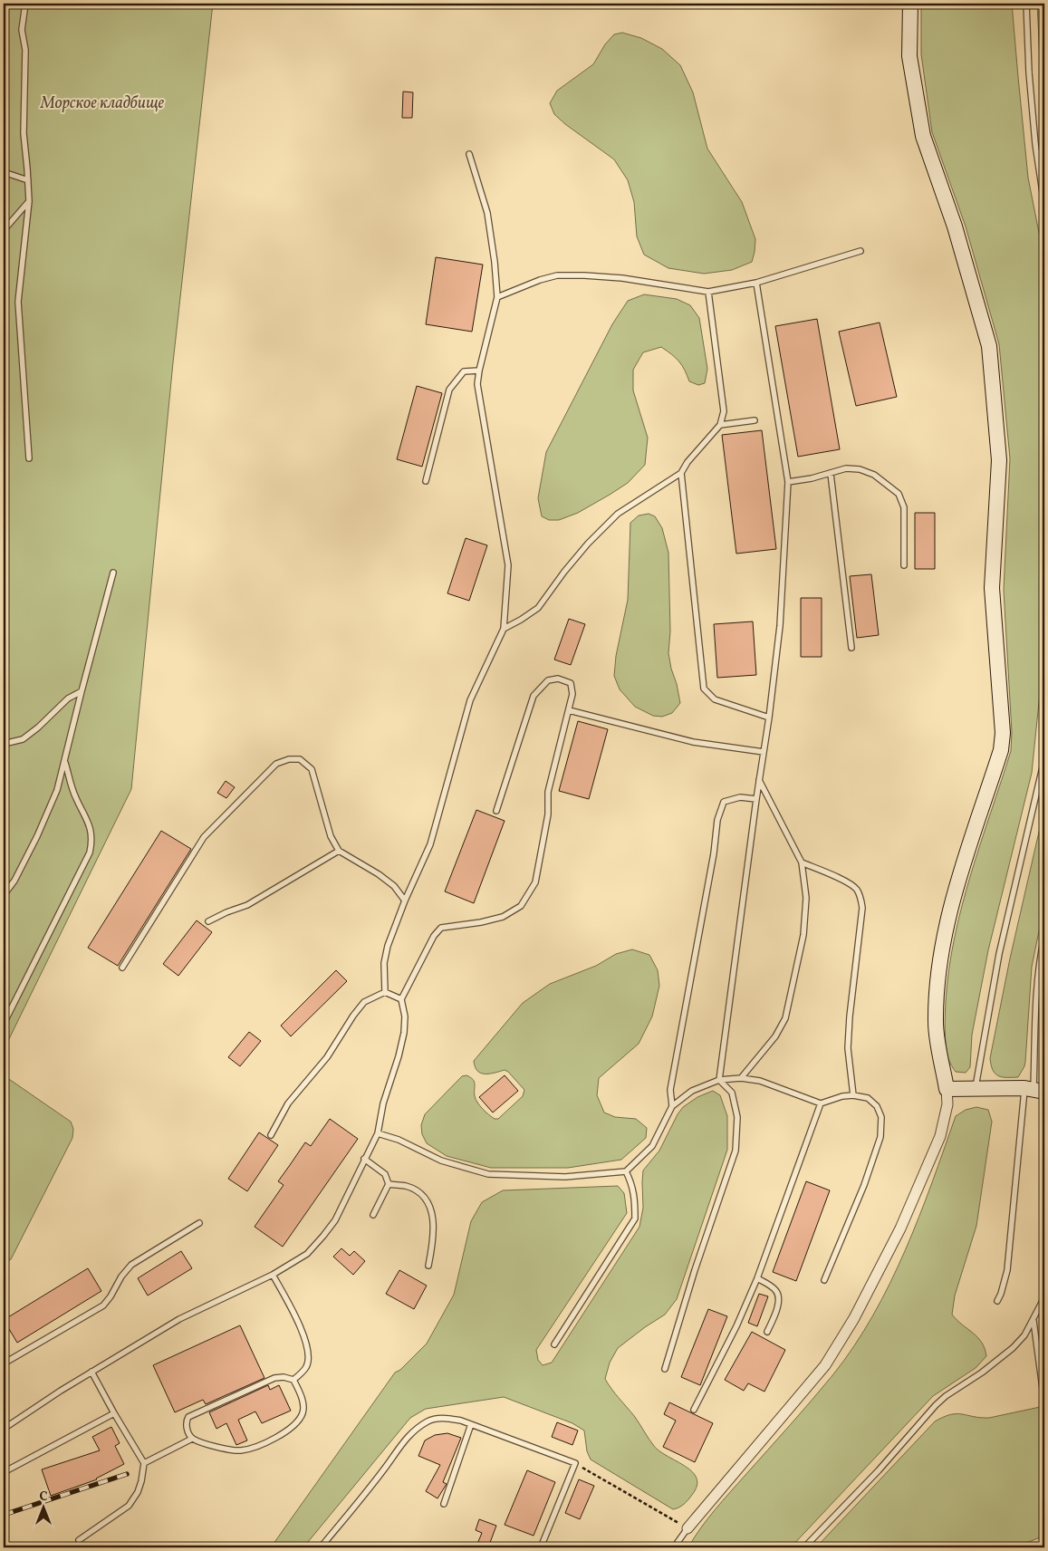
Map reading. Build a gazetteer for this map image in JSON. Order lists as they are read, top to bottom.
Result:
{
  "parks": ["Морское кладбище"],
  "north": "top"
}
